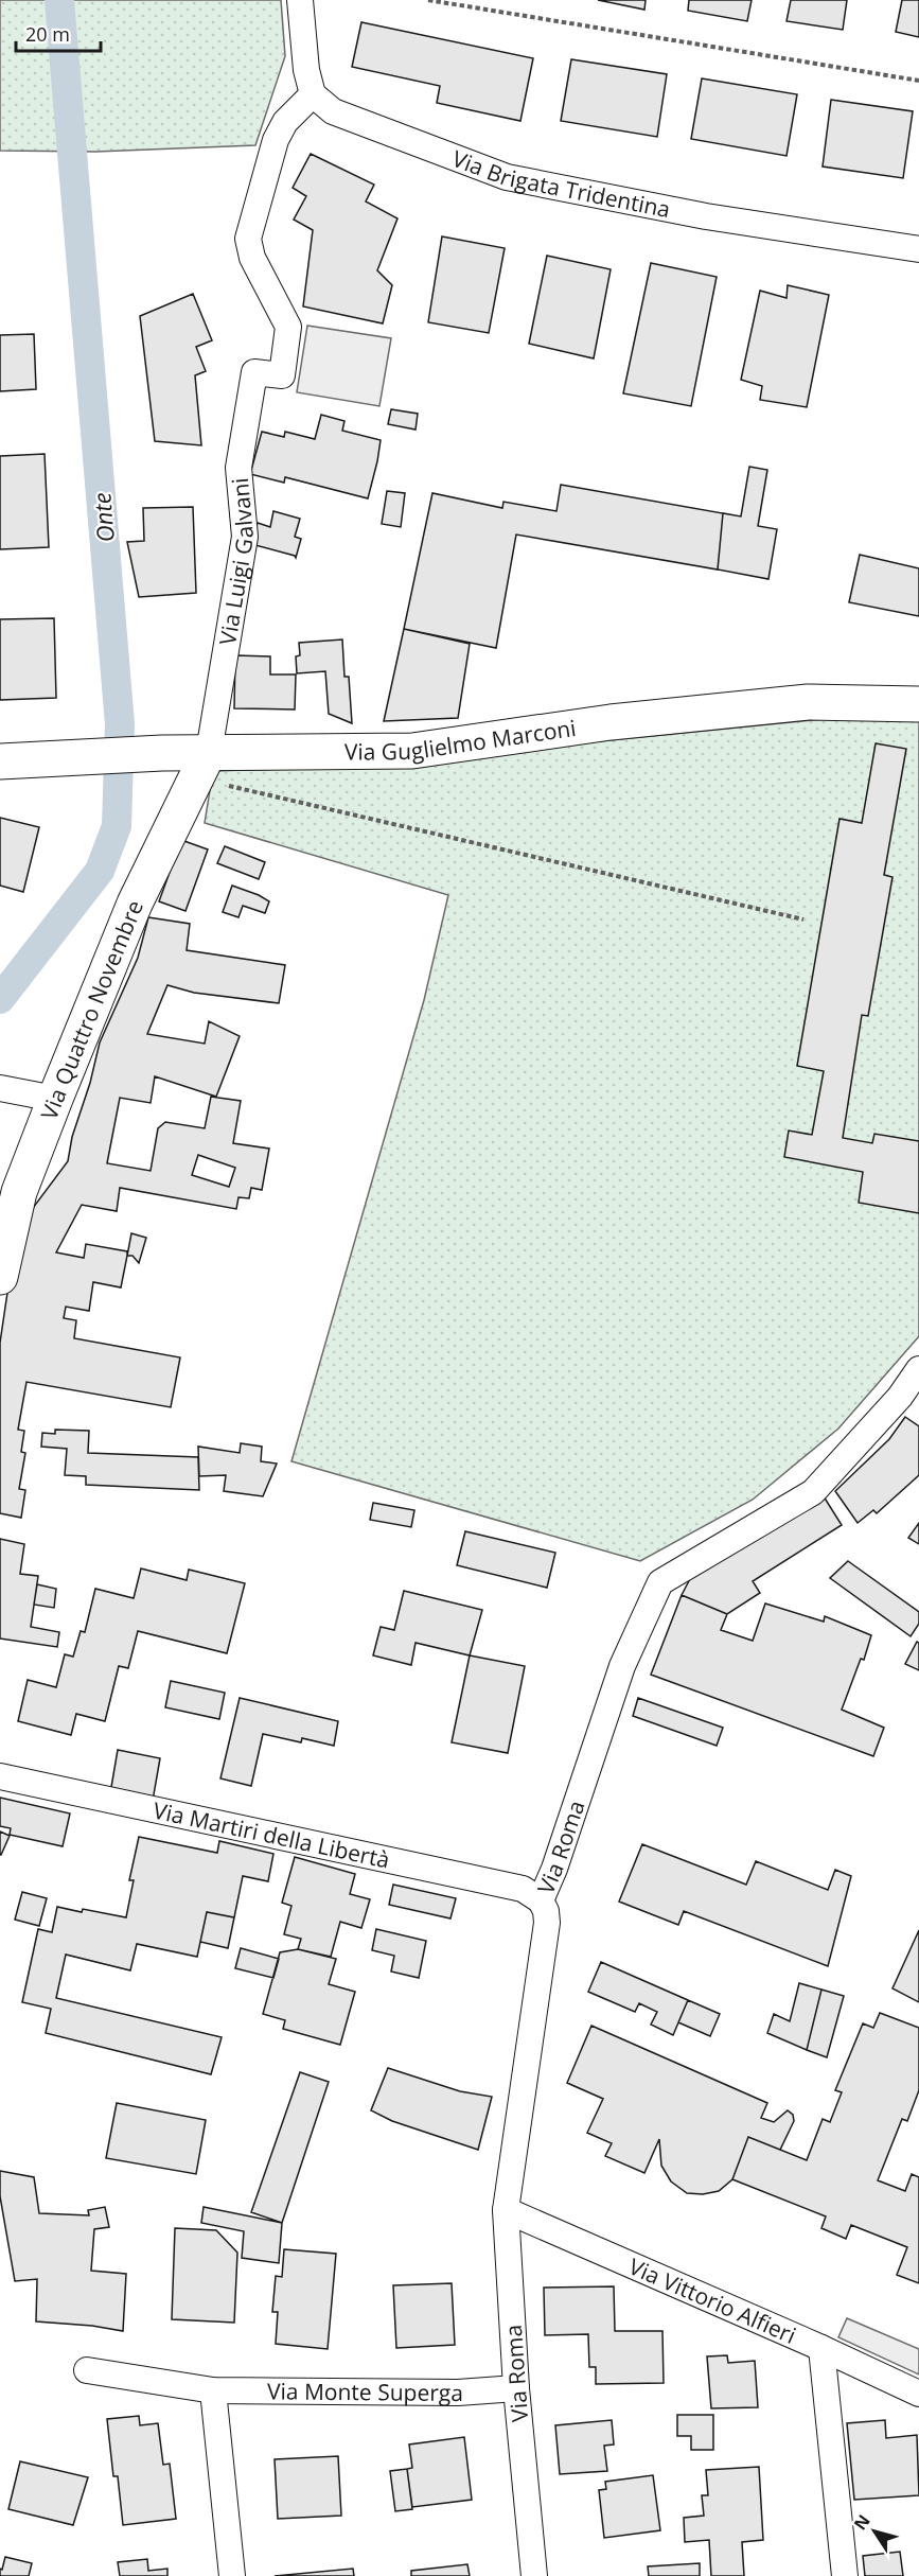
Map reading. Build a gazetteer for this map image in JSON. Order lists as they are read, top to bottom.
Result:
{
  "streets": {
    "main road": ["Via Guglielmo Marconi", "Via Quattro Novembre"],
    "street": [
      "Via Brigata Tridentina",
      "Via Luigi Galvani",
      "Via Martiri della Libertà",
      "Via Roma",
      "Via Vittorio Alfieri",
      "Via Monte Superga"
    ]
  },
  "crossings": [
    ["Via Brigata Tridentina", "Via Luigi Galvani"],
    ["Via Luigi Galvani", "Via Guglielmo Marconi"],
    ["Via Luigi Galvani", "Via Quattro Novembre"],
    ["Via Guglielmo Marconi", "Via Quattro Novembre"],
    ["Via Martiri della Libertà", "Via Roma"],
    ["Via Roma", "Via Vittorio Alfieri"],
    ["Via Roma", "Via Monte Superga"]
  ],
  "water": ["Onte"],
  "scale_bar": "20 m",
  "north": "top left"
}
